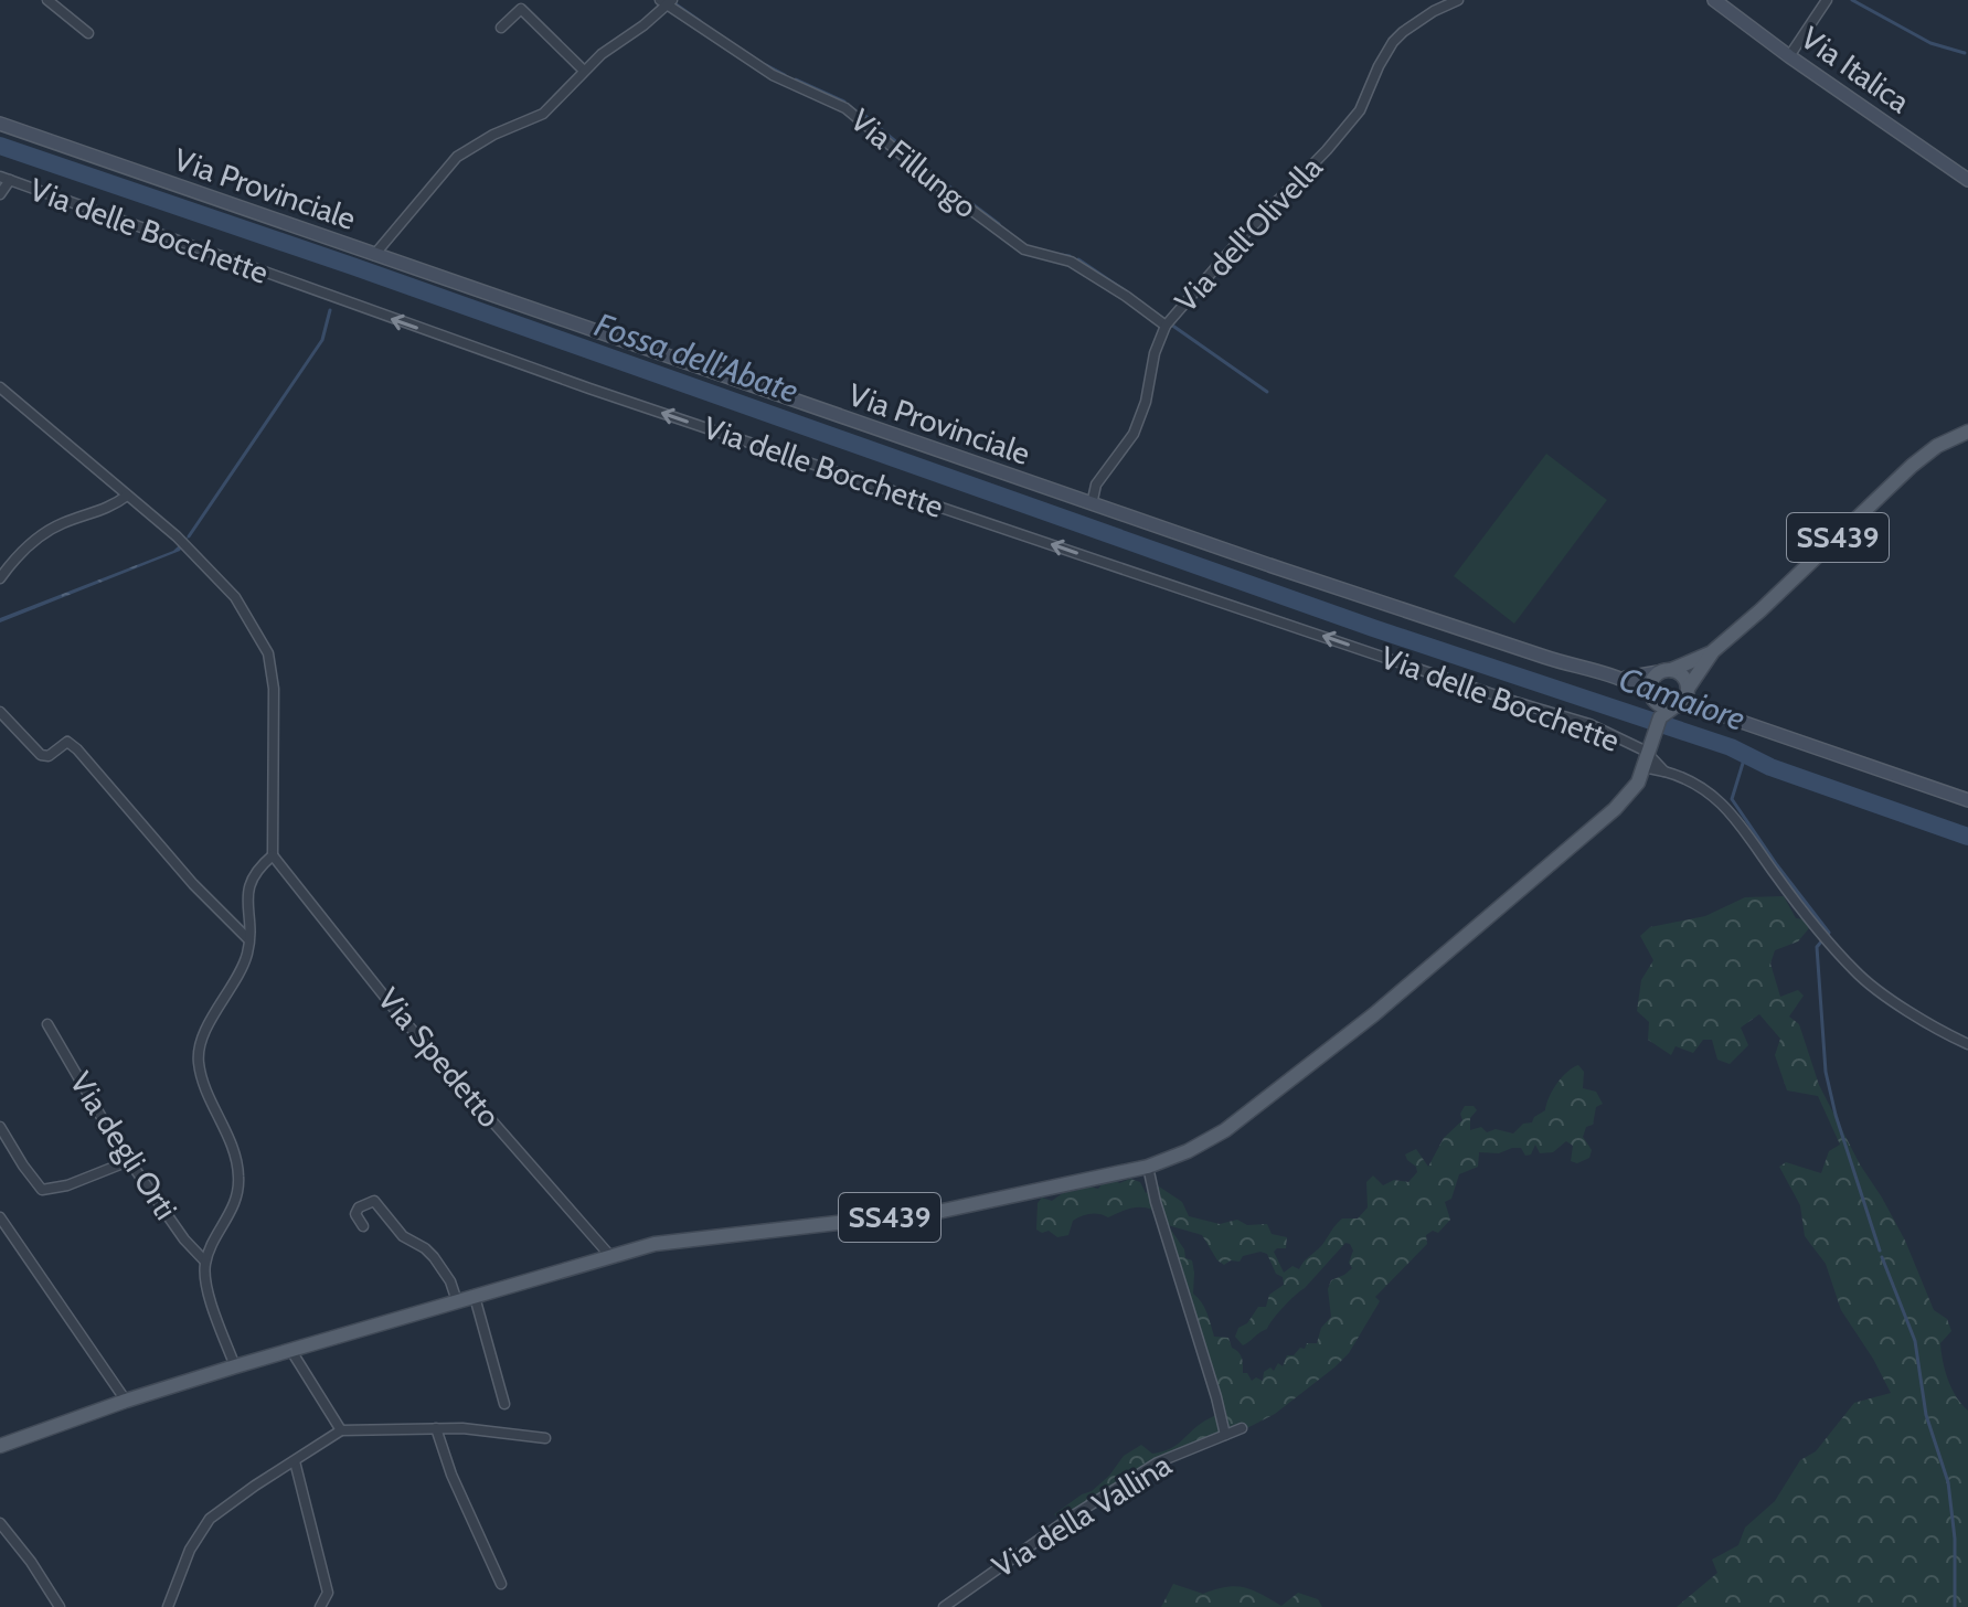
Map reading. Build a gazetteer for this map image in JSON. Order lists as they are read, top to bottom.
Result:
{
  "streets": {
    "main road": ["Via Italica", "Via Provinciale", "SS439"],
    "street": [
      "Via Fillungo",
      "Via delle Bocchette",
      "Via dell'Olivella",
      "Via Spedetto",
      "Via degli Orti",
      "Via della Vallina"
    ]
  },
  "crossings": [
    ["Via Fillungo", "Via dell'Olivella"],
    ["Via Provinciale", "Via dell'Olivella"],
    ["Via Provinciale", "SS439"],
    ["Via delle Bocchette", "SS439"],
    ["SS439", "Via Spedetto"]
  ],
  "one_way": ["Via delle Bocchette"],
  "water": ["Fossa dell'Abate", "Camaiore"]
}
